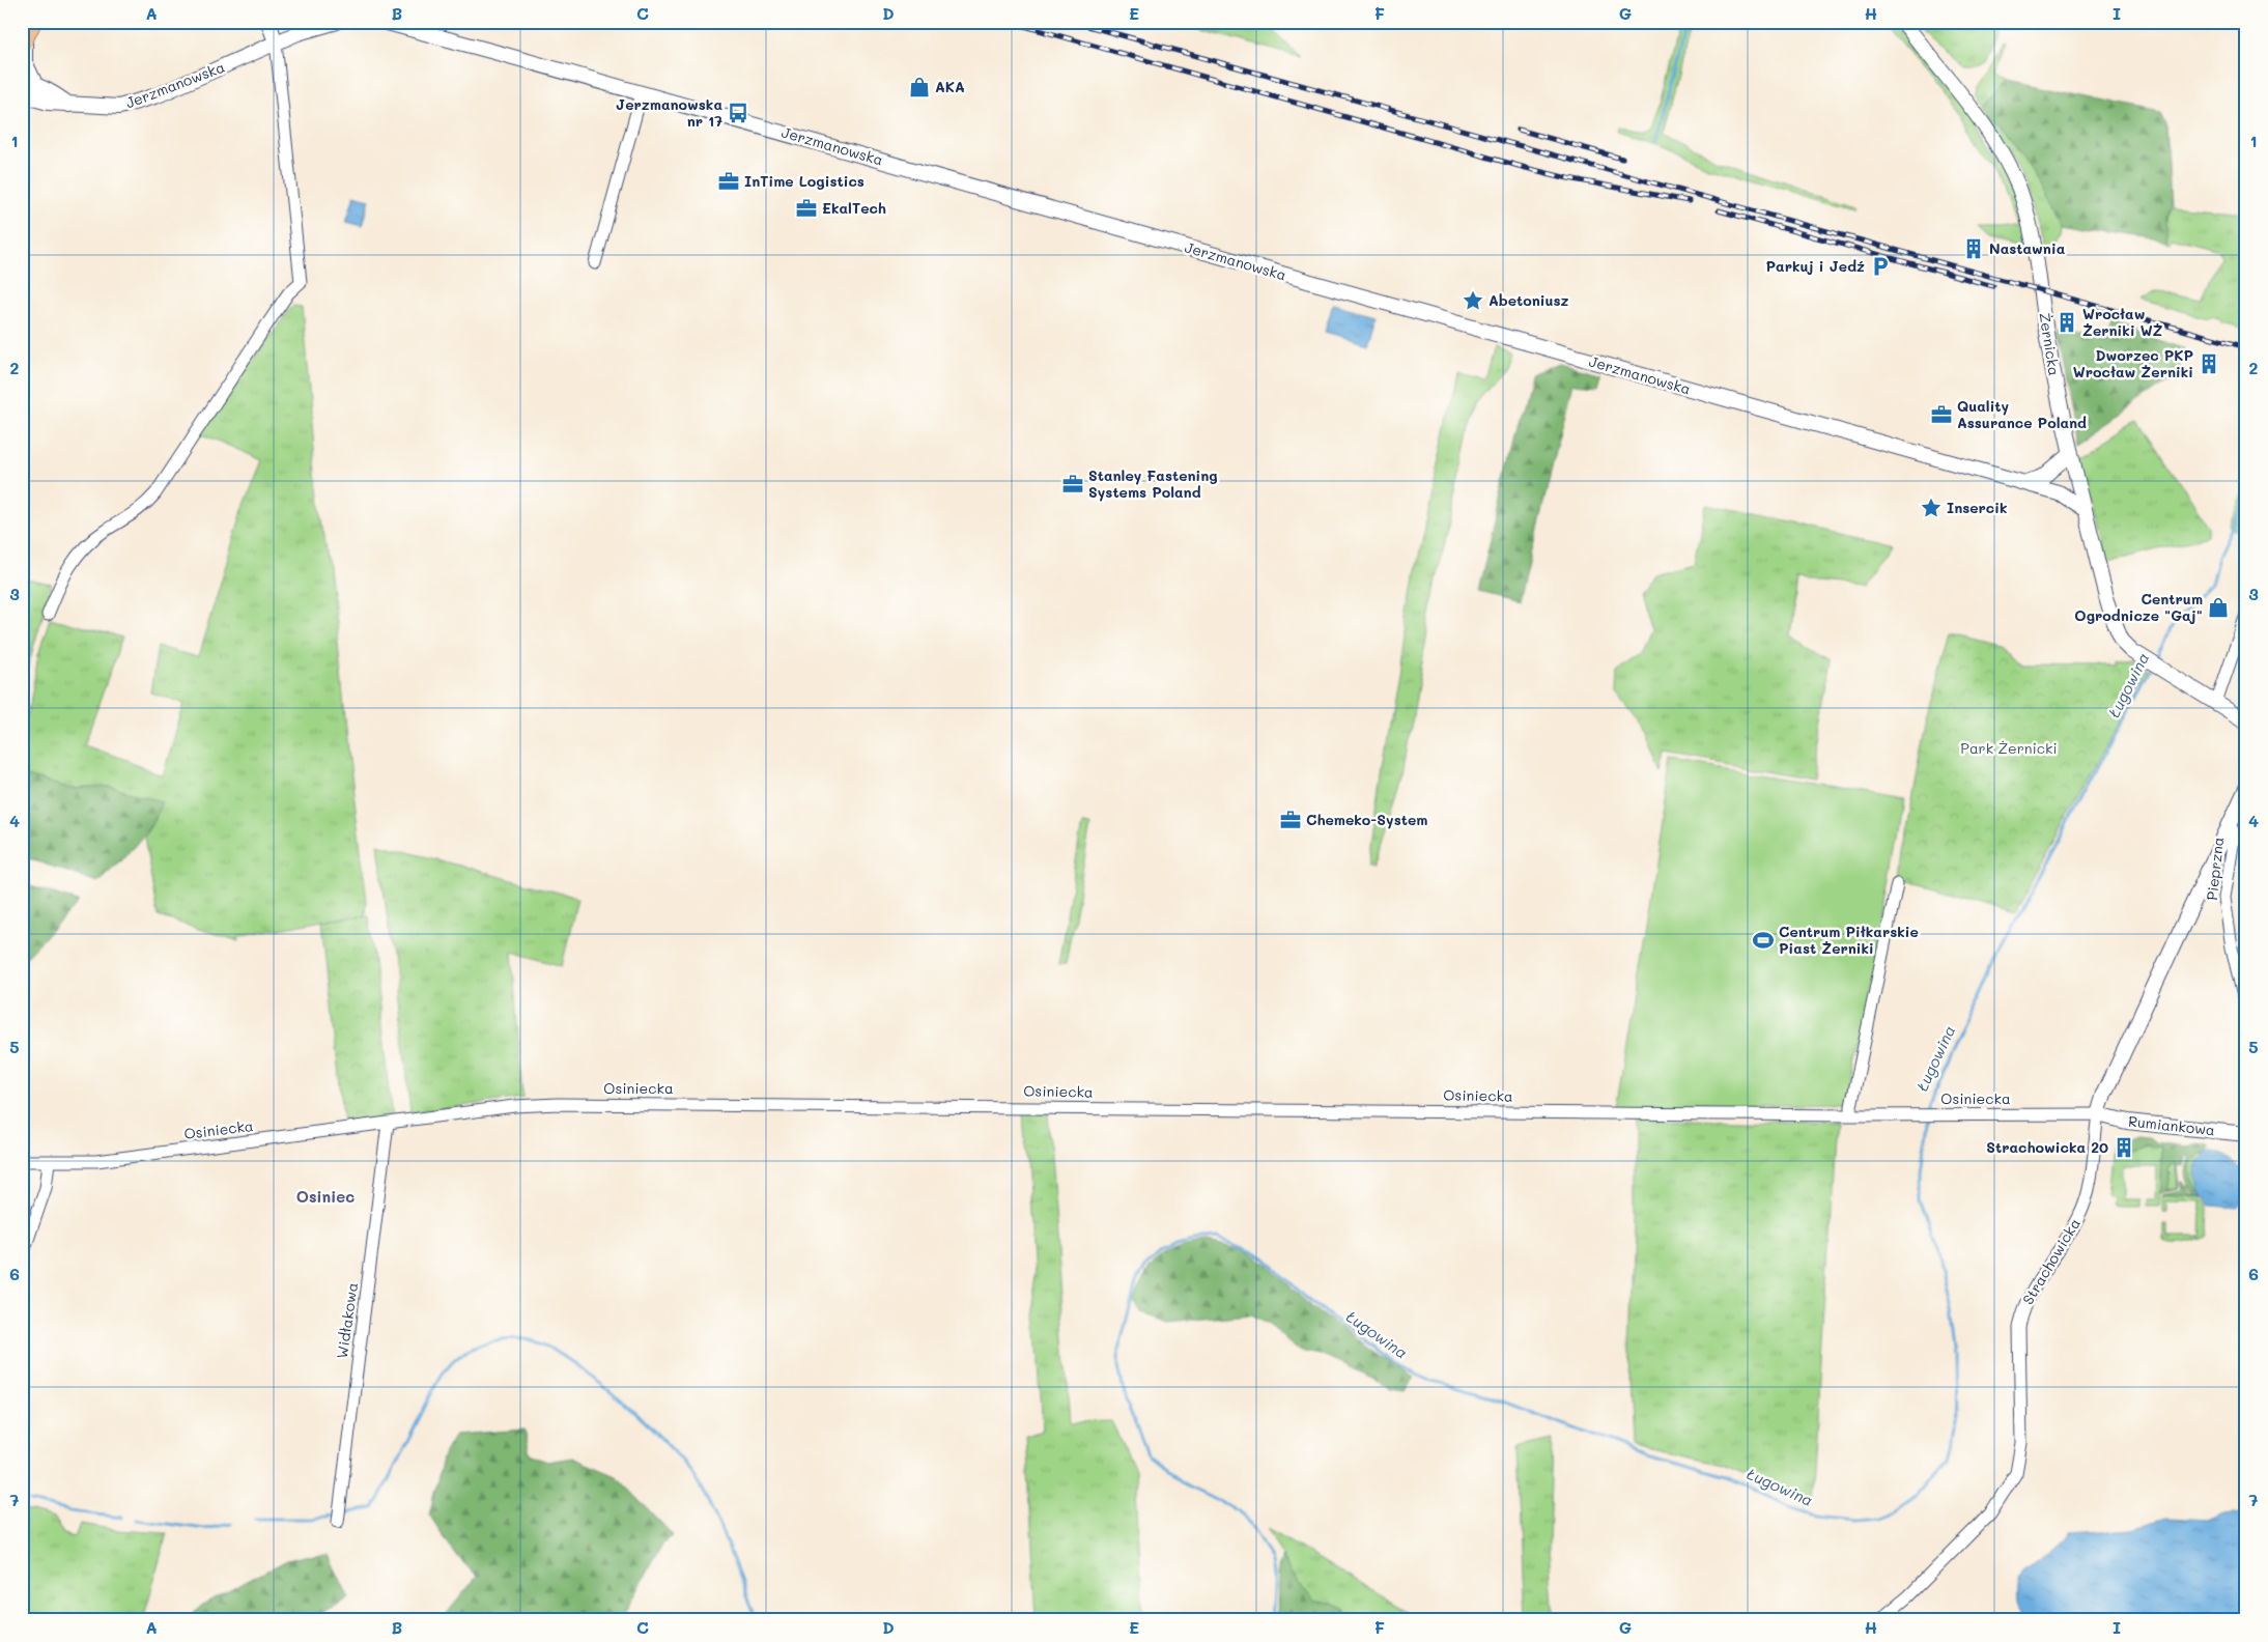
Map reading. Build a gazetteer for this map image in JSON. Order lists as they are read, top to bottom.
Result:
{
  "streets": {
    "street": [
      "Jerzmanowska",
      "Żernicka",
      "Pieprzna",
      "Osiniecka",
      "Rumiankowa",
      "Strachowicka",
      "Widłakowa"
    ]
  },
  "crossings": [
    ["Jerzmanowska", "Żernicka"],
    ["Pieprzna", "Strachowicka"],
    ["Osiniecka", "Rumiankowa"],
    ["Osiniecka", "Strachowicka"],
    ["Osiniecka", "Widłakowa"],
    ["Rumiankowa", "Strachowicka"]
  ],
  "districts": ["Osiniec"],
  "water": ["Ługowina"],
  "parks": ["Park Żernicki"],
  "places": {
    "shop": ["AKA", "Centrum Ogrodnicze \"Gaj\""],
    "bus stop": ["Jerzmanowska nr 17"],
    "office": [
      "InTime Logistics",
      "EkalTech",
      "Quality Assurance Poland",
      "Stanley Fastening Systems Poland",
      "Chemeko-System"
    ],
    "building": [
      "Nastawnia",
      "Wrocław Żerniki WŻ",
      "Dworzec PKP Wrocław Żerniki",
      "Strachowicka 20"
    ],
    "parking": ["Parkuj i Jedź"],
    "place": ["Abetoniusz", "Insercik"],
    "sports": ["Centrum Piłkarskie Piast Żerniki"]
  },
  "grid": {
    "columns": [
      "A",
      "B",
      "C",
      "D",
      "E",
      "F",
      "G",
      "H",
      "I"
    ],
    "rows": [
      "1",
      "2",
      "3",
      "4",
      "5",
      "6",
      "7"
    ]
  }
}
